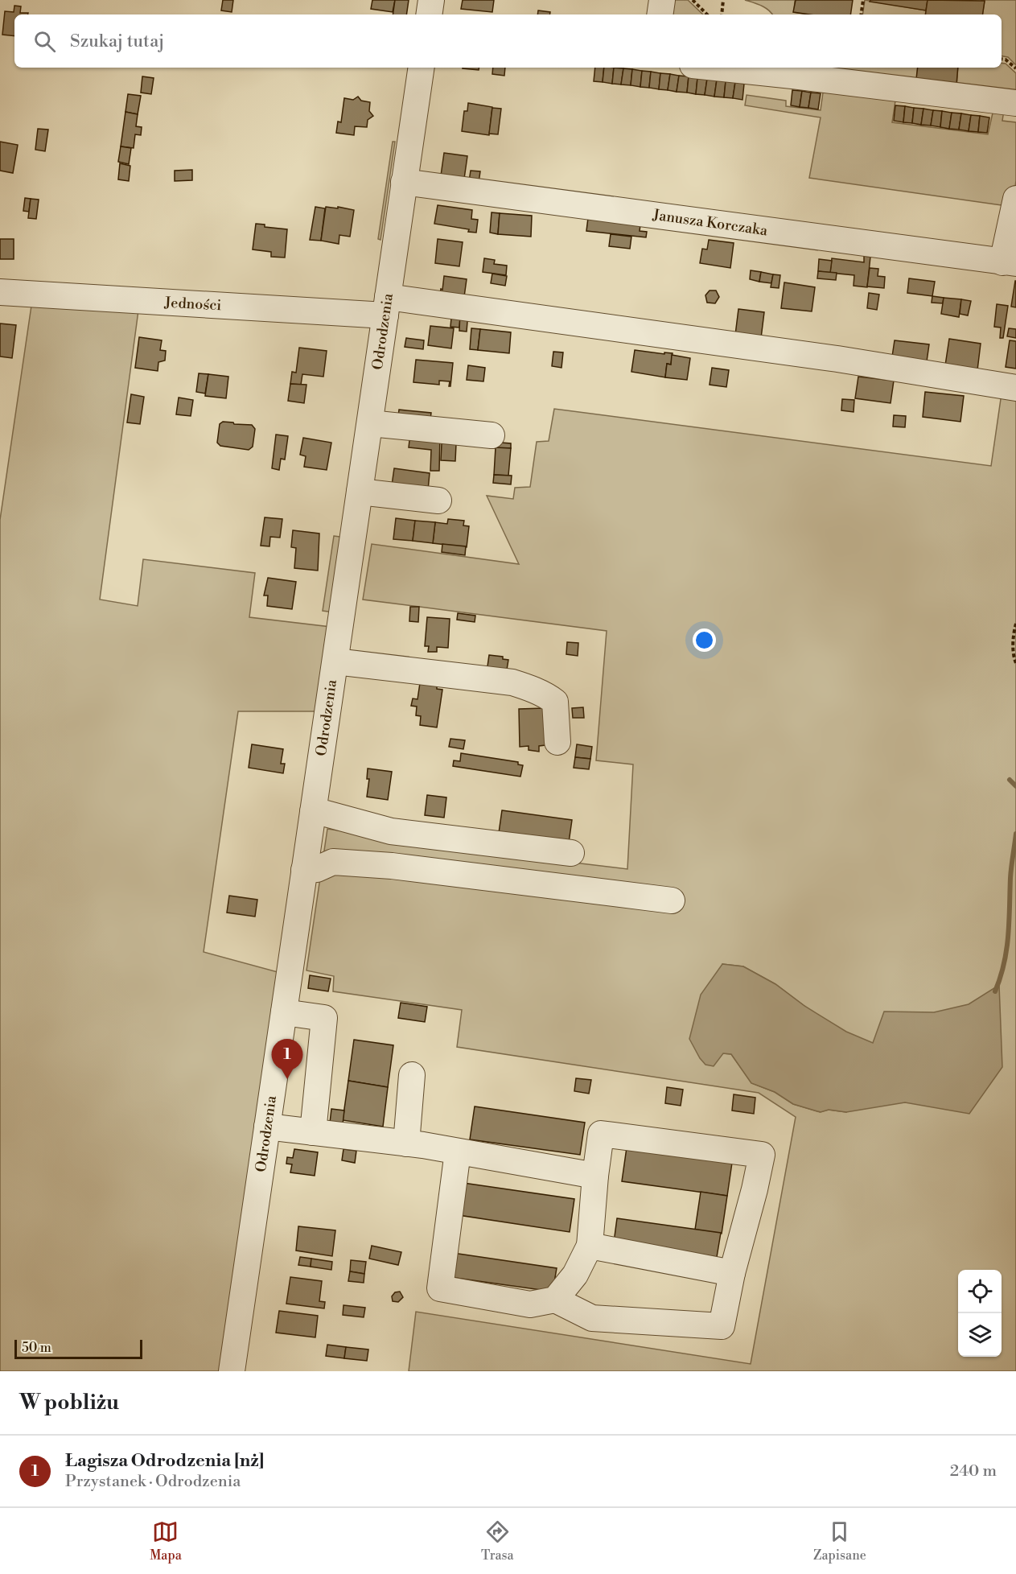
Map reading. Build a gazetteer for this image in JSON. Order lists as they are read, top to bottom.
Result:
{
  "streets": {
    "street": ["Janusza Korczaka", "Jedności", "Odrodzenia"]
  },
  "crossings": [
    ["Janusza Korczaka", "Odrodzenia"],
    ["Jedności", "Odrodzenia"]
  ],
  "scale_bar": "50 m",
  "page": {
    "search": "Szukaj tutaj",
    "pins": "1",
    "scale": "50 m",
    "heading": "W pobliżu",
    "list": [
      {
        "mark": "1",
        "name": "Łagisza Odrodzenia [nż]",
        "note": "Przystanek · Odrodzenia",
        "value": "240 m"
      }
    ],
    "nav": ["Mapa", "Trasa", "Zapisane"]
  }
}
